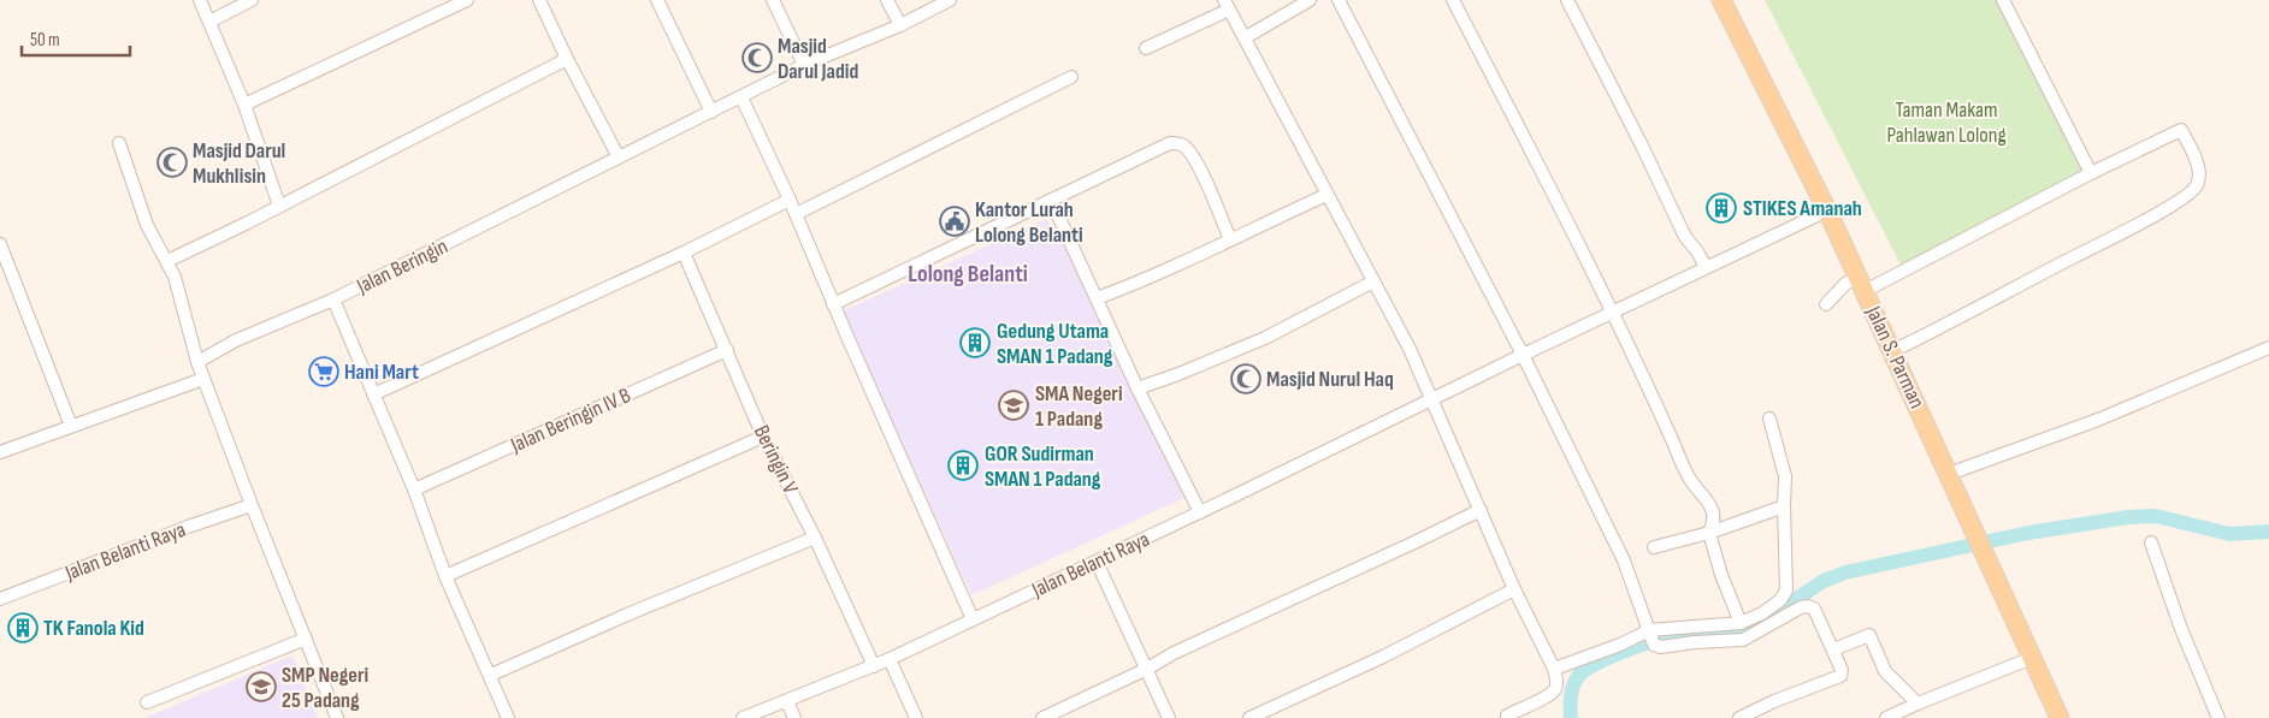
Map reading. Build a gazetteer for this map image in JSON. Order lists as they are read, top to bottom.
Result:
{
  "streets": {
    "main road": ["Jalan S. Parman"],
    "street": [
      "Jalan Beringin",
      "Jalan Beringin IV B",
      "Beringin V",
      "Jalan Belanti Raya"
    ]
  },
  "crossings": [
    ["Jalan S. Parman", "Jalan Belanti Raya"],
    ["Jalan Beringin IV B", "Beringin V"],
    ["Beringin V", "Jalan Belanti Raya"]
  ],
  "districts": ["Lolong Belanti"],
  "parks": ["Taman Makam Pahlawan Lolong"],
  "places": {
    "mosque": ["Masjid Darul Jadid", "Masjid Darul Mukhlisin", "Masjid Nurul Haq"],
    "building": [
      "STIKES Amanah",
      "Gedung Utama SMAN 1 Padang",
      "GOR Sudirman SMAN 1 Padang",
      "TK Fanola Kid"
    ],
    "public building": ["Kantor Lurah Lolong Belanti"],
    "supermarket": ["Hani Mart"],
    "school or university": ["SMA Negeri 1 Padang", "SMP Negeri 25 Padang"]
  },
  "scale_bar": "50 m"
}
